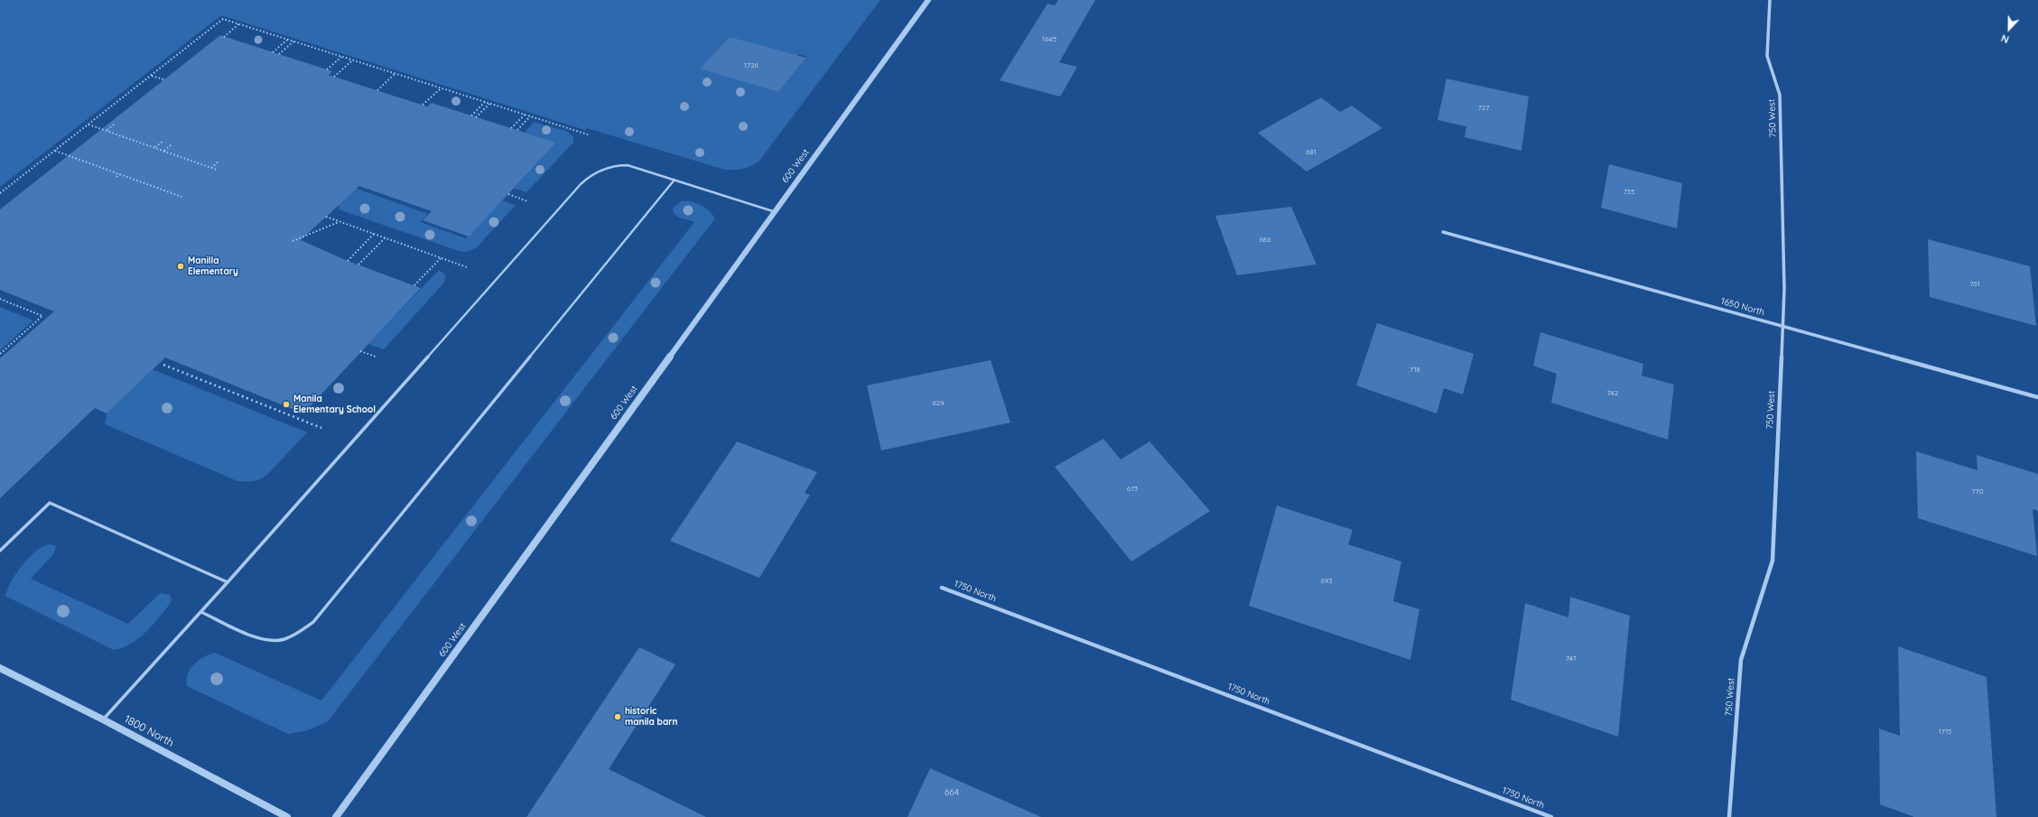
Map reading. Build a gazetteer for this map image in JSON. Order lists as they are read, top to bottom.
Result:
{
  "streets": {
    "street": [
      "750 West",
      "600 West",
      "1650 North",
      "1750 North",
      "1800 North"
    ]
  },
  "crossings": [
    ["750 West", "1650 North"]
  ],
  "places": ["Manilla Elementary", "Manila Elementary School", "historic manila barn"],
  "house_numbers": [
    "1645",
    "1726",
    "727",
    "681",
    "735",
    "686",
    "761",
    "718",
    "742",
    "629",
    "673",
    "770",
    "693",
    "747",
    "1713",
    "664"
  ],
  "north": "bottom"
}
